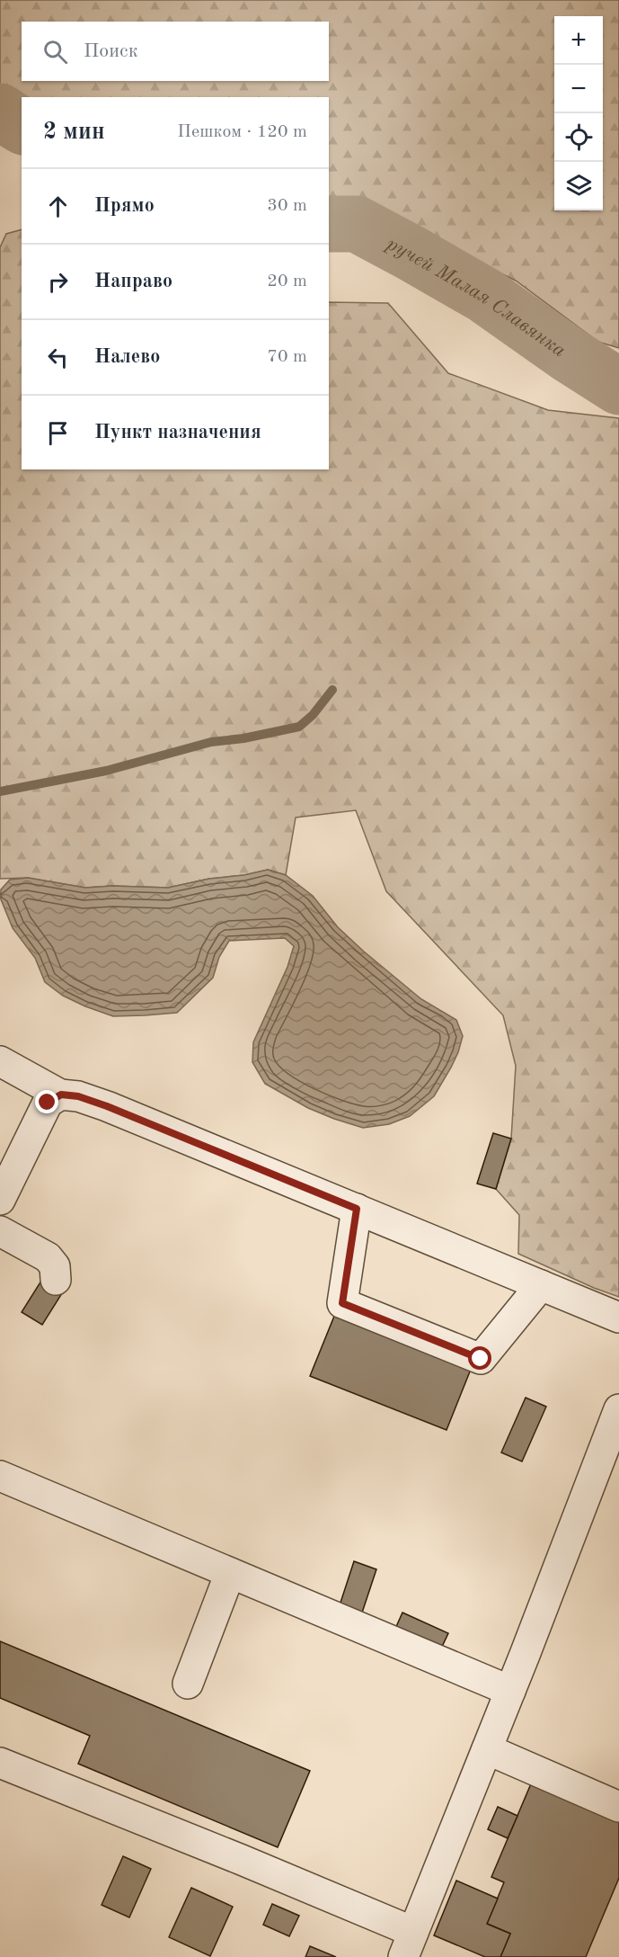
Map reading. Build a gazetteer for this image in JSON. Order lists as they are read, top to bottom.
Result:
{
  "water": ["ручей Малая Славянка"],
  "page": {
    "map_buttons": ["+", "−"],
    "search": "Поиск",
    "heading": ["2 мин", "Пешком · 120 m"],
    "list": [
      ["Прямо", "30 m"],
      ["Направо", "20 m"],
      ["Налево", "70 m"],
      "Пункт назначения"
    ]
  }
}
